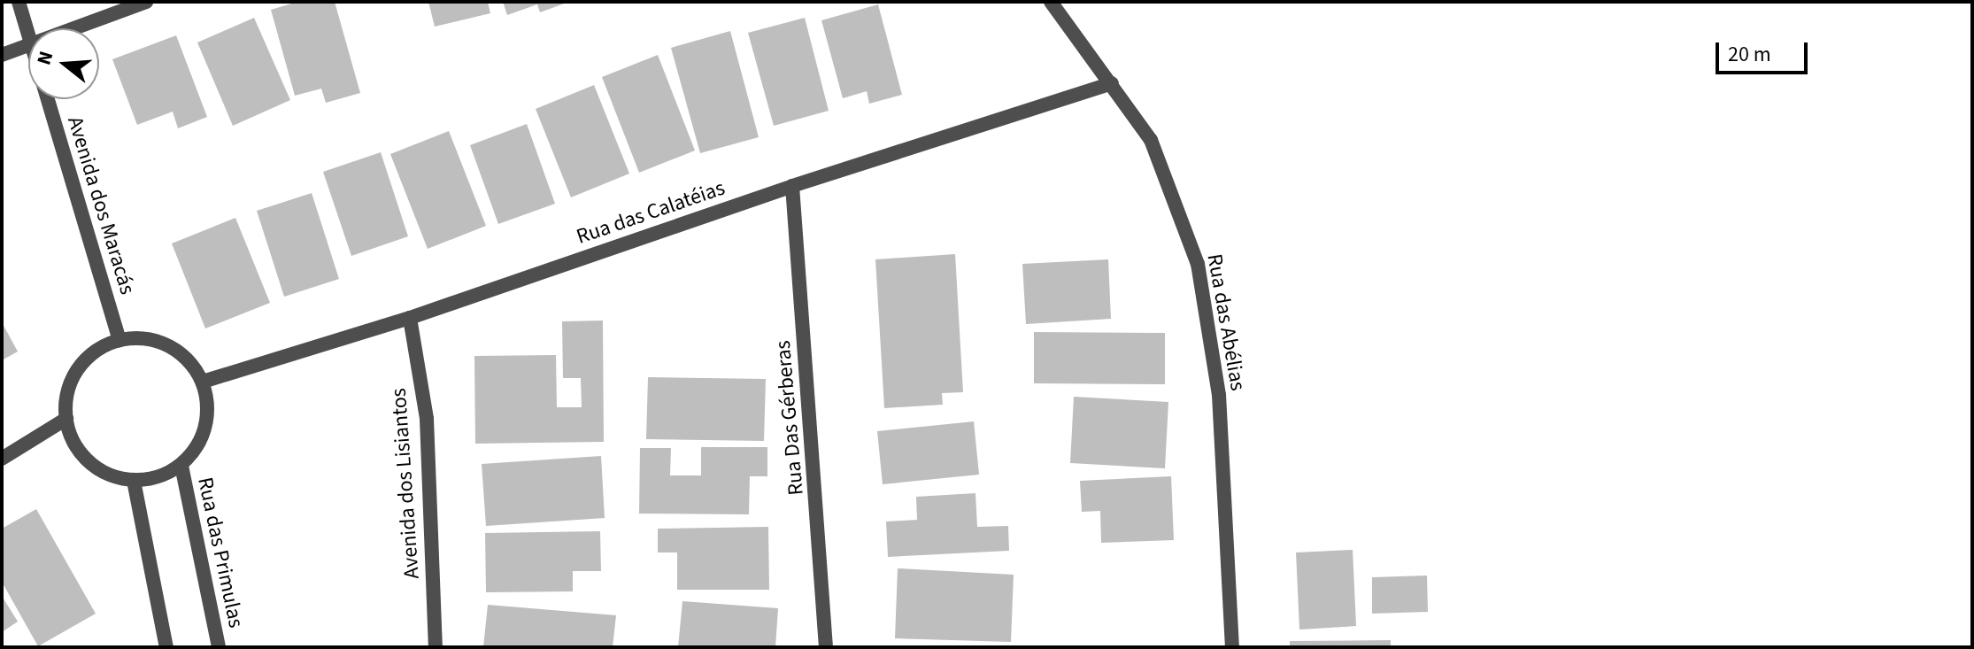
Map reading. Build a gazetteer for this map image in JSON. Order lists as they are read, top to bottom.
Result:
{
  "streets": {
    "street": [
      "Avenida dos Maracás",
      "Rua das Calatéias",
      "Rua das Abélias",
      "Rua Das Gérberas",
      "Avenida dos Lisiantos",
      "Rua das Primulas"
    ]
  },
  "crossings": [
    ["Avenida dos Maracás", "Rua das Calatéias"],
    ["Avenida dos Maracás", "Rua das Primulas"],
    ["Rua das Calatéias", "Rua das Abélias"],
    ["Rua das Calatéias", "Rua Das Gérberas"],
    ["Rua das Calatéias", "Avenida dos Lisiantos"],
    ["Rua das Calatéias", "Rua das Primulas"]
  ],
  "scale_bar": "20 m",
  "north": "left"
}
